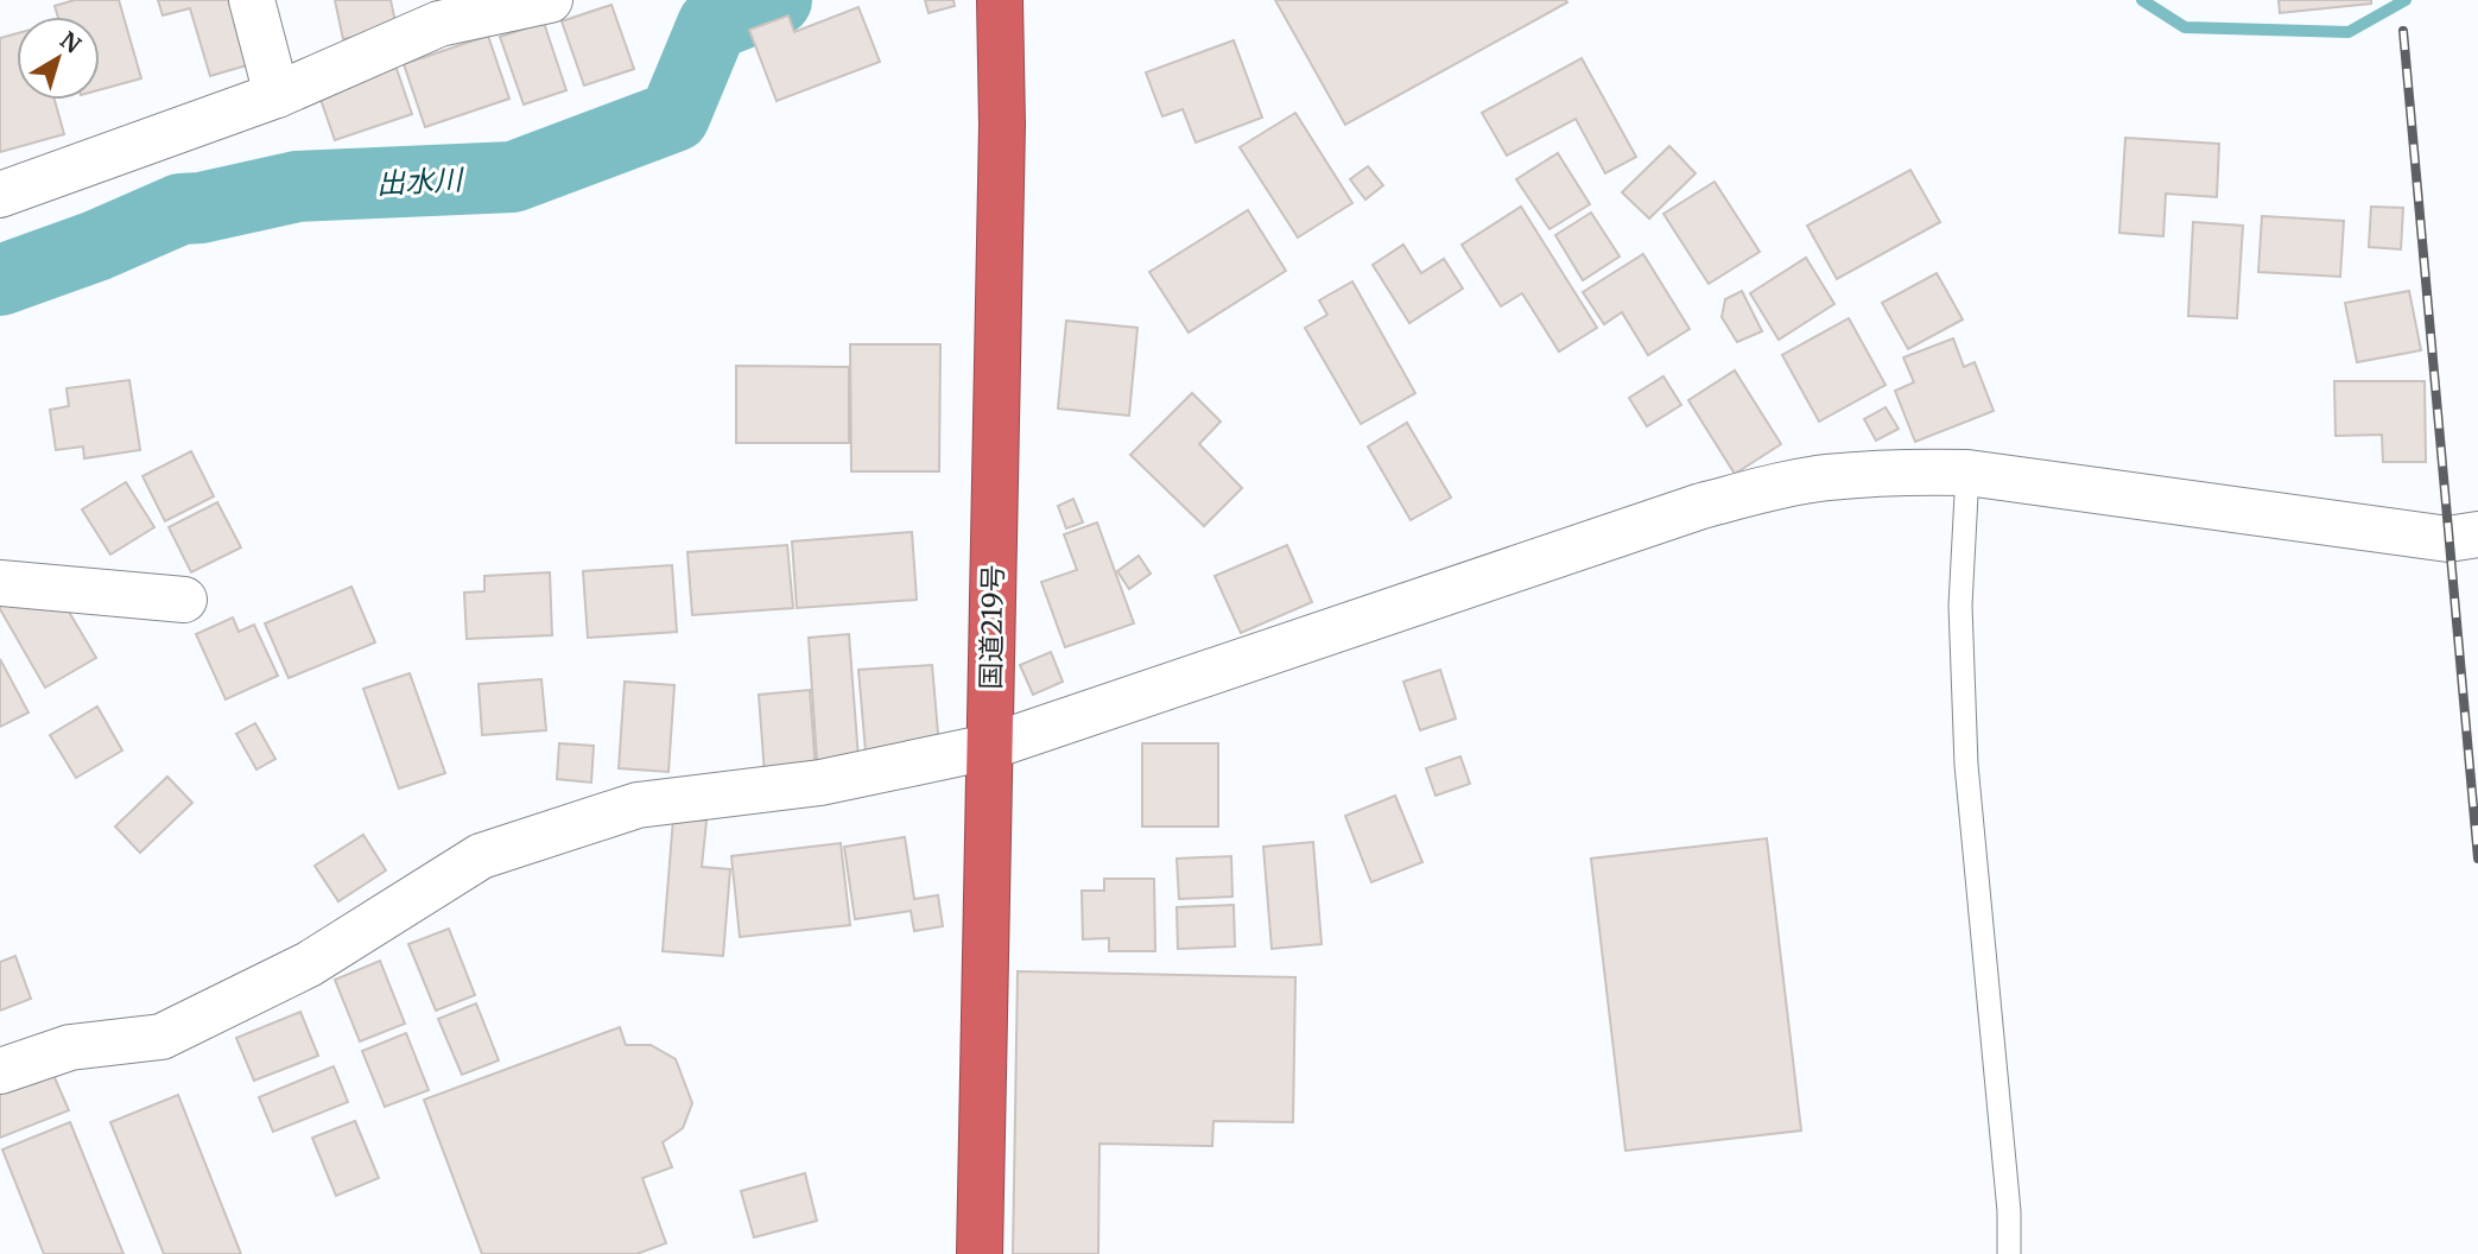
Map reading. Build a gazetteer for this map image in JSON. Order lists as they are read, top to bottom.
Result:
{
  "streets": {
    "highway": ["国道219号"]
  },
  "water": ["出水川"],
  "north": "top right"
}
